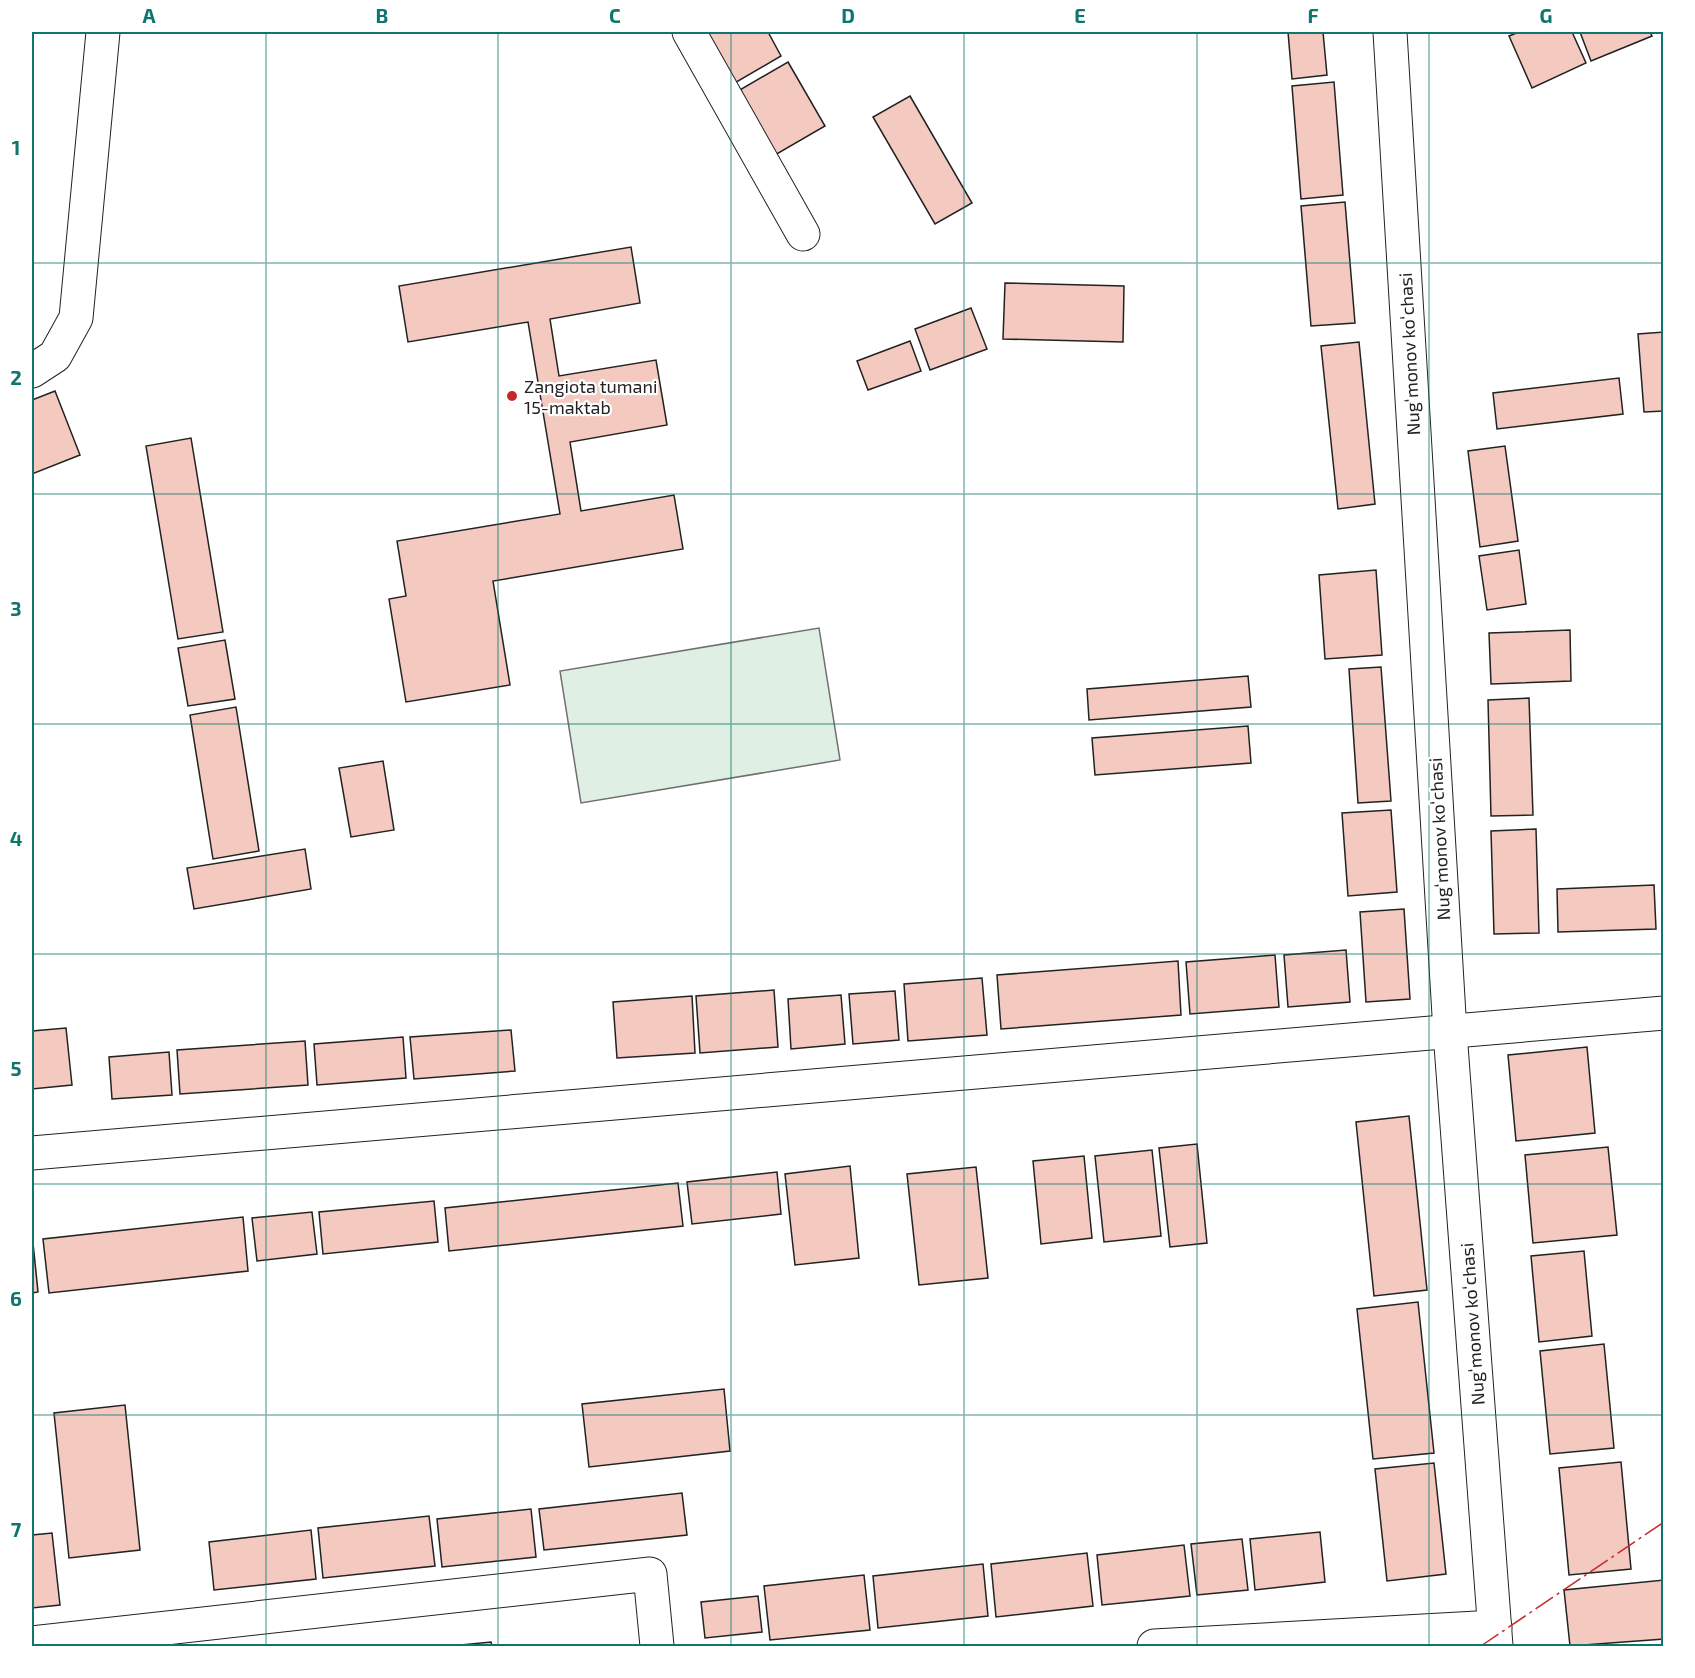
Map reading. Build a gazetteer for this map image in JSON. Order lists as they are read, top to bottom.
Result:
{
  "streets": {
    "street": ["Nugʻmonov koʻchasi"]
  },
  "places": ["Zangiota tumani 15-maktab"],
  "grid": {
    "columns": [
      "A",
      "B",
      "C",
      "D",
      "E",
      "F",
      "G"
    ],
    "rows": [
      "1",
      "2",
      "3",
      "4",
      "5",
      "6",
      "7"
    ]
  }
}
